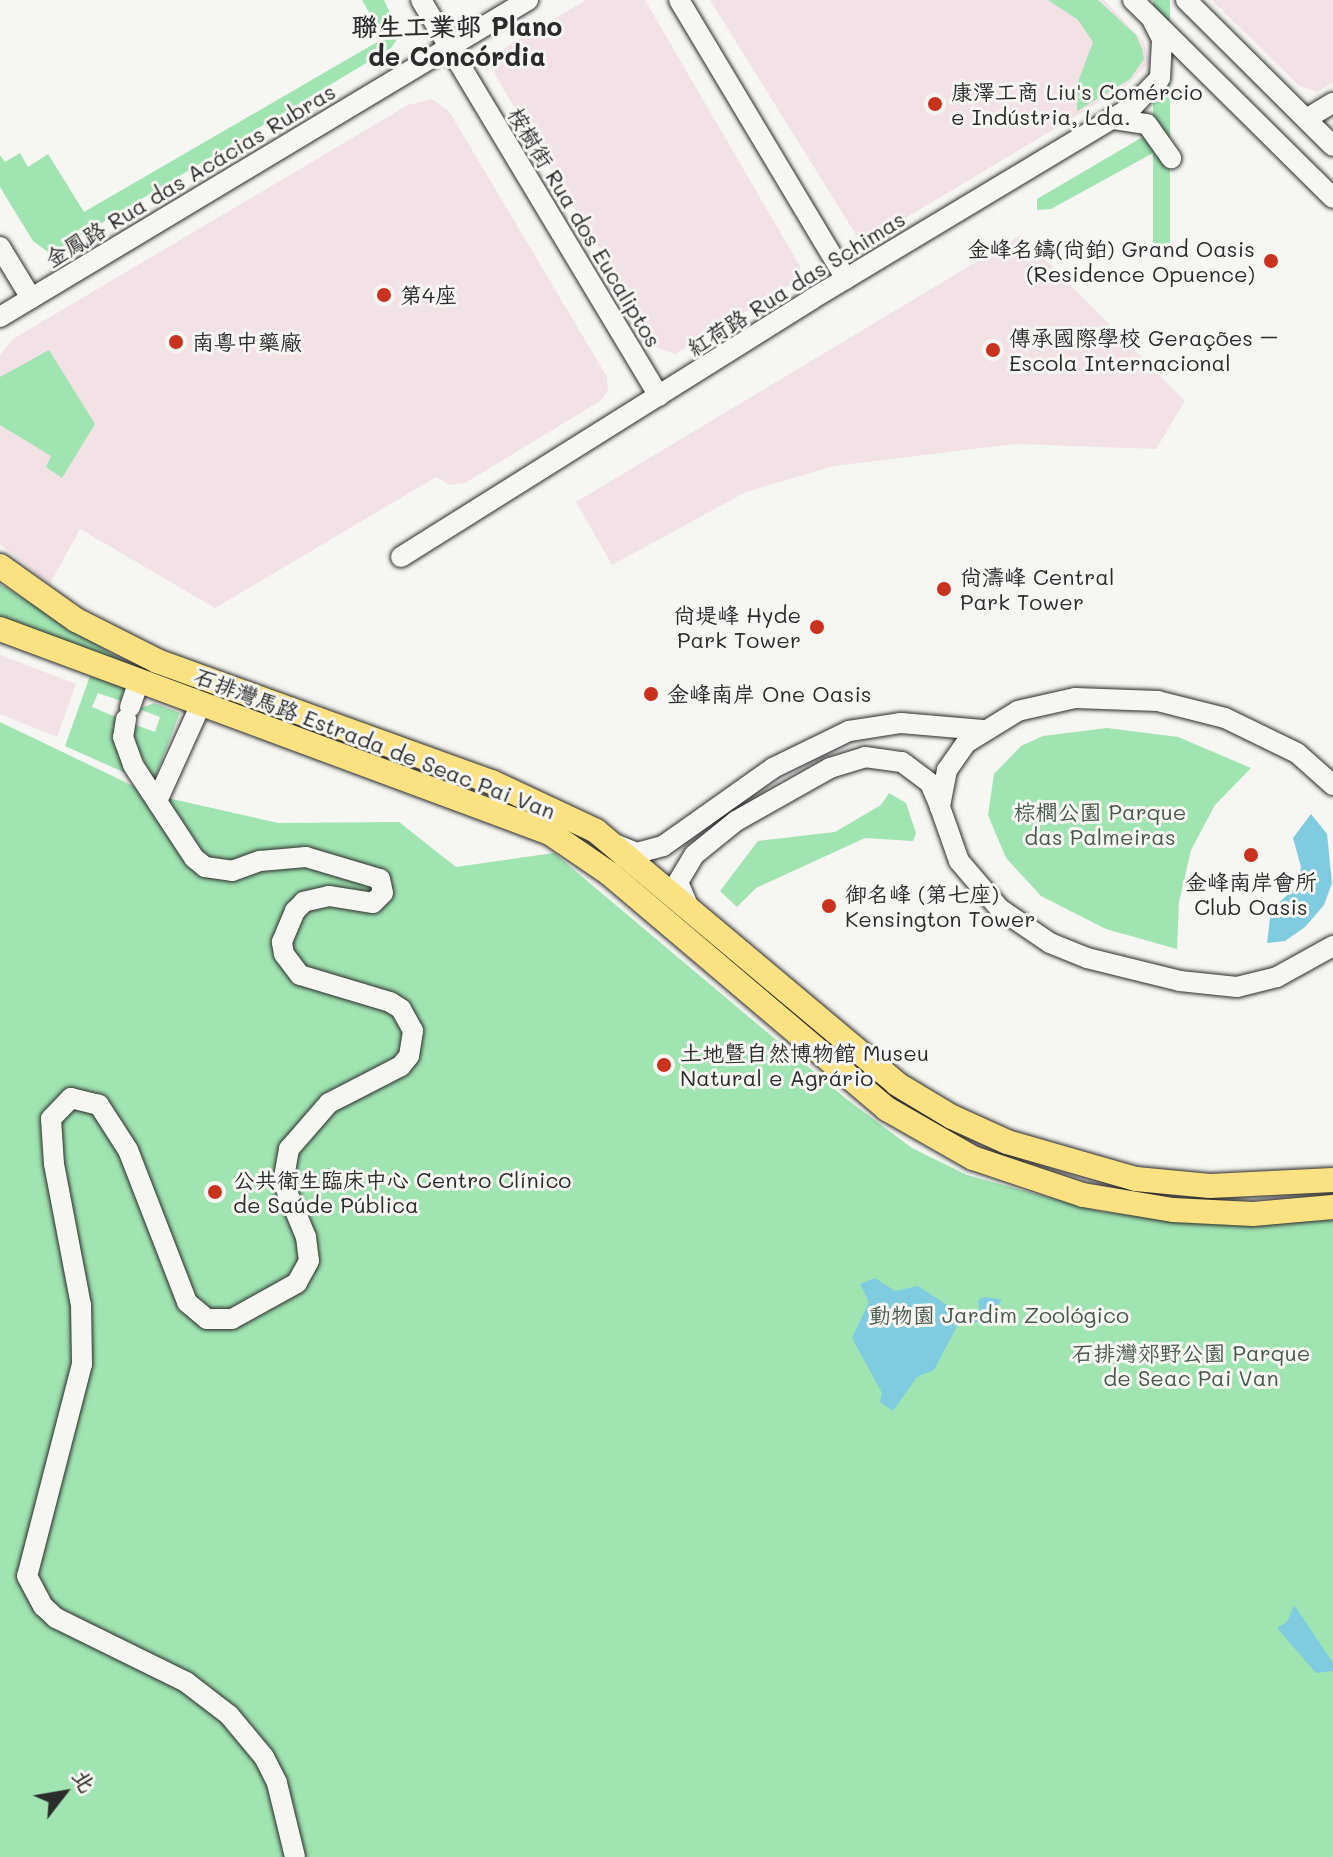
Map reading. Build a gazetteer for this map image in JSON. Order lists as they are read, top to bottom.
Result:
{
  "streets": {
    "main road": ["石排灣馬路 Estrada de Seac Pai Van"],
    "street": ["金鳳路 Rua das Acácias Rubras", "桉樹街 Rua dos Eucaliptos", "紅荷路 Rua das Schimas"]
  },
  "crossings": [
    ["金鳳路 Rua das Acácias Rubras", "桉樹街 Rua dos Eucaliptos"],
    ["桉樹街 Rua dos Eucaliptos", "紅荷路 Rua das Schimas"]
  ],
  "districts": ["聯生工業邨 Plano de Concórdia"],
  "parks": ["棕櫚公園 Parque das Palmeiras", "動物園 Jardim Zoológico", "石排灣郊野公園 Parque de Seac Pai Van"],
  "places": [
    "康澤工商 Liu's Comércio e Indústria, Lda.",
    "金峰名鑄(尚鉑) Grand Oasis (Residence Opuence)",
    "第4座",
    "南粵中藥廠",
    "傳承國際學校 Gerações – Escola Internacional",
    "尚濤峰 Central Park Tower",
    "尚堤峰 Hyde Park Tower",
    "金峰南岸 One Oasis",
    "金峰南岸會所 Club Oasis",
    "御名峰 (第七座) Kensington Tower",
    "土地暨自然博物館 Museu Natural e Agrário",
    "公共衛生臨床中心 Centro Clínico de Saúde Pública"
  ],
  "north": "top right"
}
